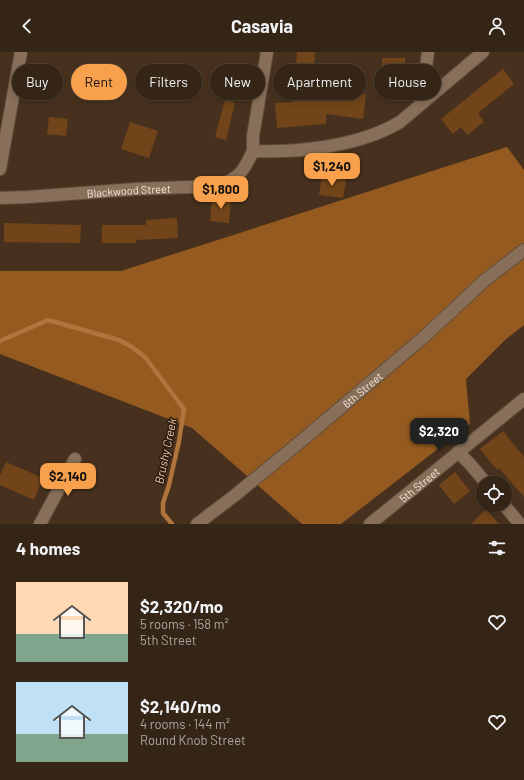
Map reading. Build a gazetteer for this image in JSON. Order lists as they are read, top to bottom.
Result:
{
  "streets": {
    "street": ["Blackwood Street", "6th Street", "5th Street"]
  },
  "water": ["Brushy Creek"],
  "page": {
    "header": "Casavia",
    "chip": [
      "Buy",
      "Rent",
      "Filters",
      "New",
      "Apartment",
      "House"
    ],
    "price": [
      "$1,240",
      "$1,800",
      "$2,320",
      "$2,140"
    ],
    "heading": "4 homes",
    "list": [
      {
        "name": "$2,320/mo",
        "note": "5 rooms · 158 m² · 5th Street"
      },
      {
        "name": "$2,140/mo",
        "note": "4 rooms · 144 m² · Round Knob Street"
      }
    ]
  }
}
